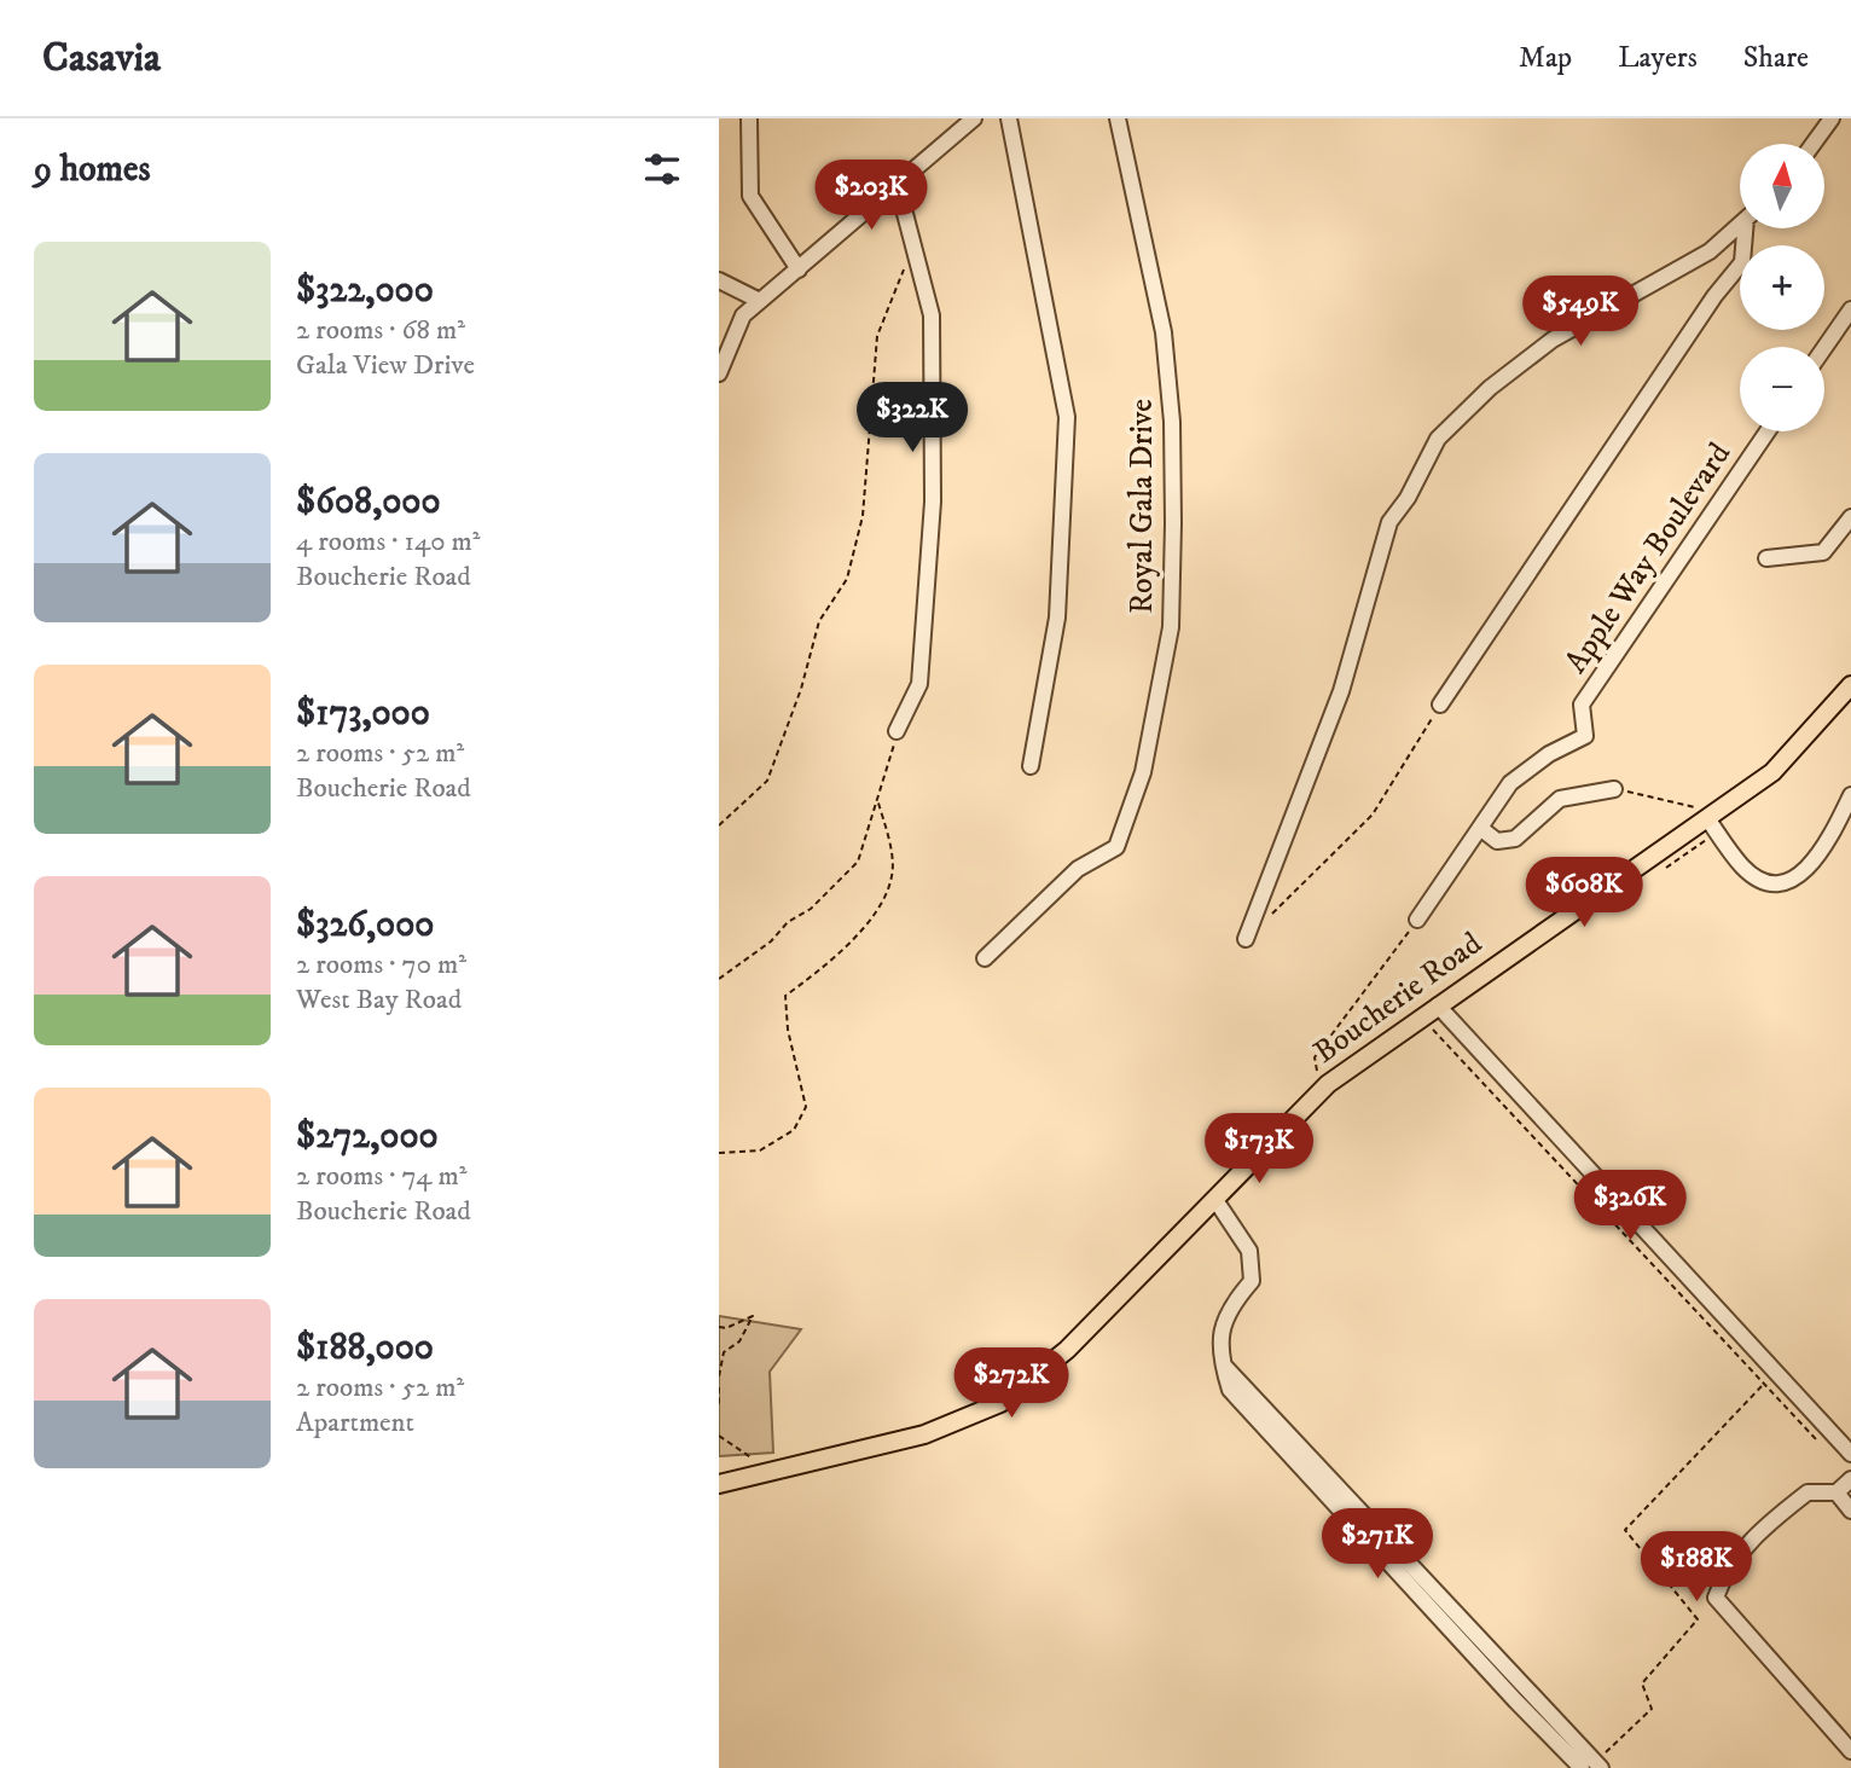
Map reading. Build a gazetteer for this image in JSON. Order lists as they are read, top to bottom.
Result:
{
  "streets": {
    "main road": ["Boucherie Road"],
    "street": ["Royal Gala Drive", "Apple Way Boulevard"]
  },
  "north": "top",
  "page": {
    "header": "Casavia",
    "nav": ["Map", "Layers", "Share"],
    "heading": "9 homes",
    "map_buttons": ["+", "−"],
    "price": [
      "$203K",
      "$549K",
      "$322K",
      "$608K",
      "$173K",
      "$326K",
      "$272K",
      "$271K",
      "$188K"
    ],
    "list": [
      {
        "name": "$322,000",
        "note": "2 rooms · 68 m² · Gala View Drive"
      },
      {
        "name": "$608,000",
        "note": "4 rooms · 140 m² · Boucherie Road"
      },
      {
        "name": "$173,000",
        "note": "2 rooms · 52 m² · Boucherie Road"
      },
      {
        "name": "$326,000",
        "note": "2 rooms · 70 m² · West Bay Road"
      },
      {
        "name": "$272,000",
        "note": "2 rooms · 74 m² · Boucherie Road"
      },
      {
        "name": "$188,000",
        "note": "2 rooms · 52 m² · Apartment"
      }
    ]
  }
}
